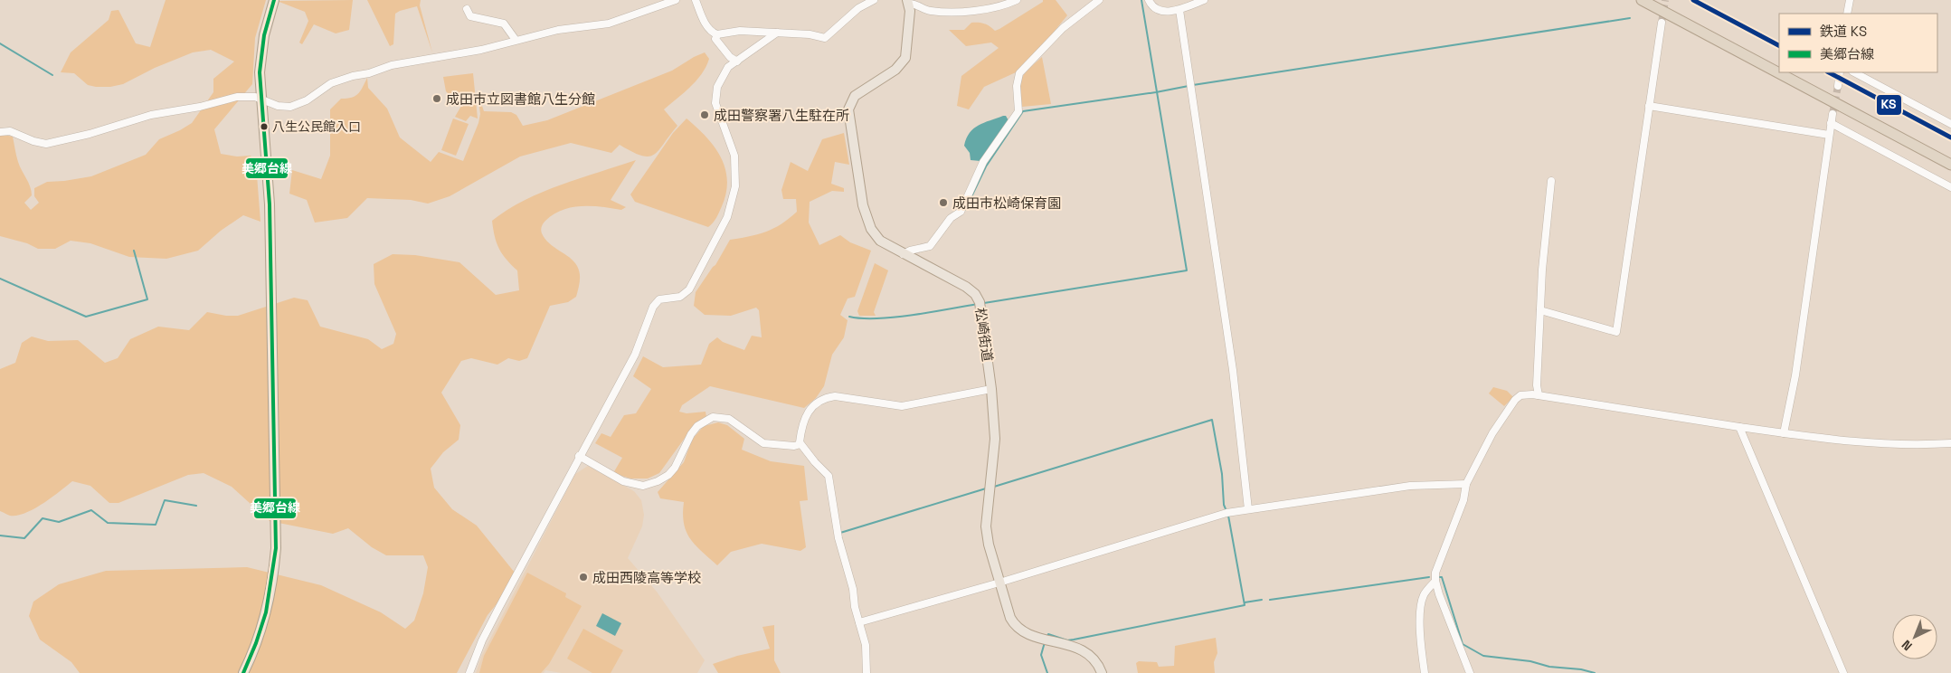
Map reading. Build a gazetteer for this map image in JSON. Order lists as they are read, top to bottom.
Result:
{
  "streets": {
    "main road": ["松崎街道"]
  },
  "places": [
    "成田市立図書館八生分館",
    "成田警察署八生駐在所",
    "八生公民館入口",
    "成田市松崎保育園",
    "成田西陵高等学校"
  ],
  "lines": ["rail line KS", "transit line 美郷台線"],
  "legend": ["鉄道 KS", "美郷台線"],
  "north": "bottom left"
}
